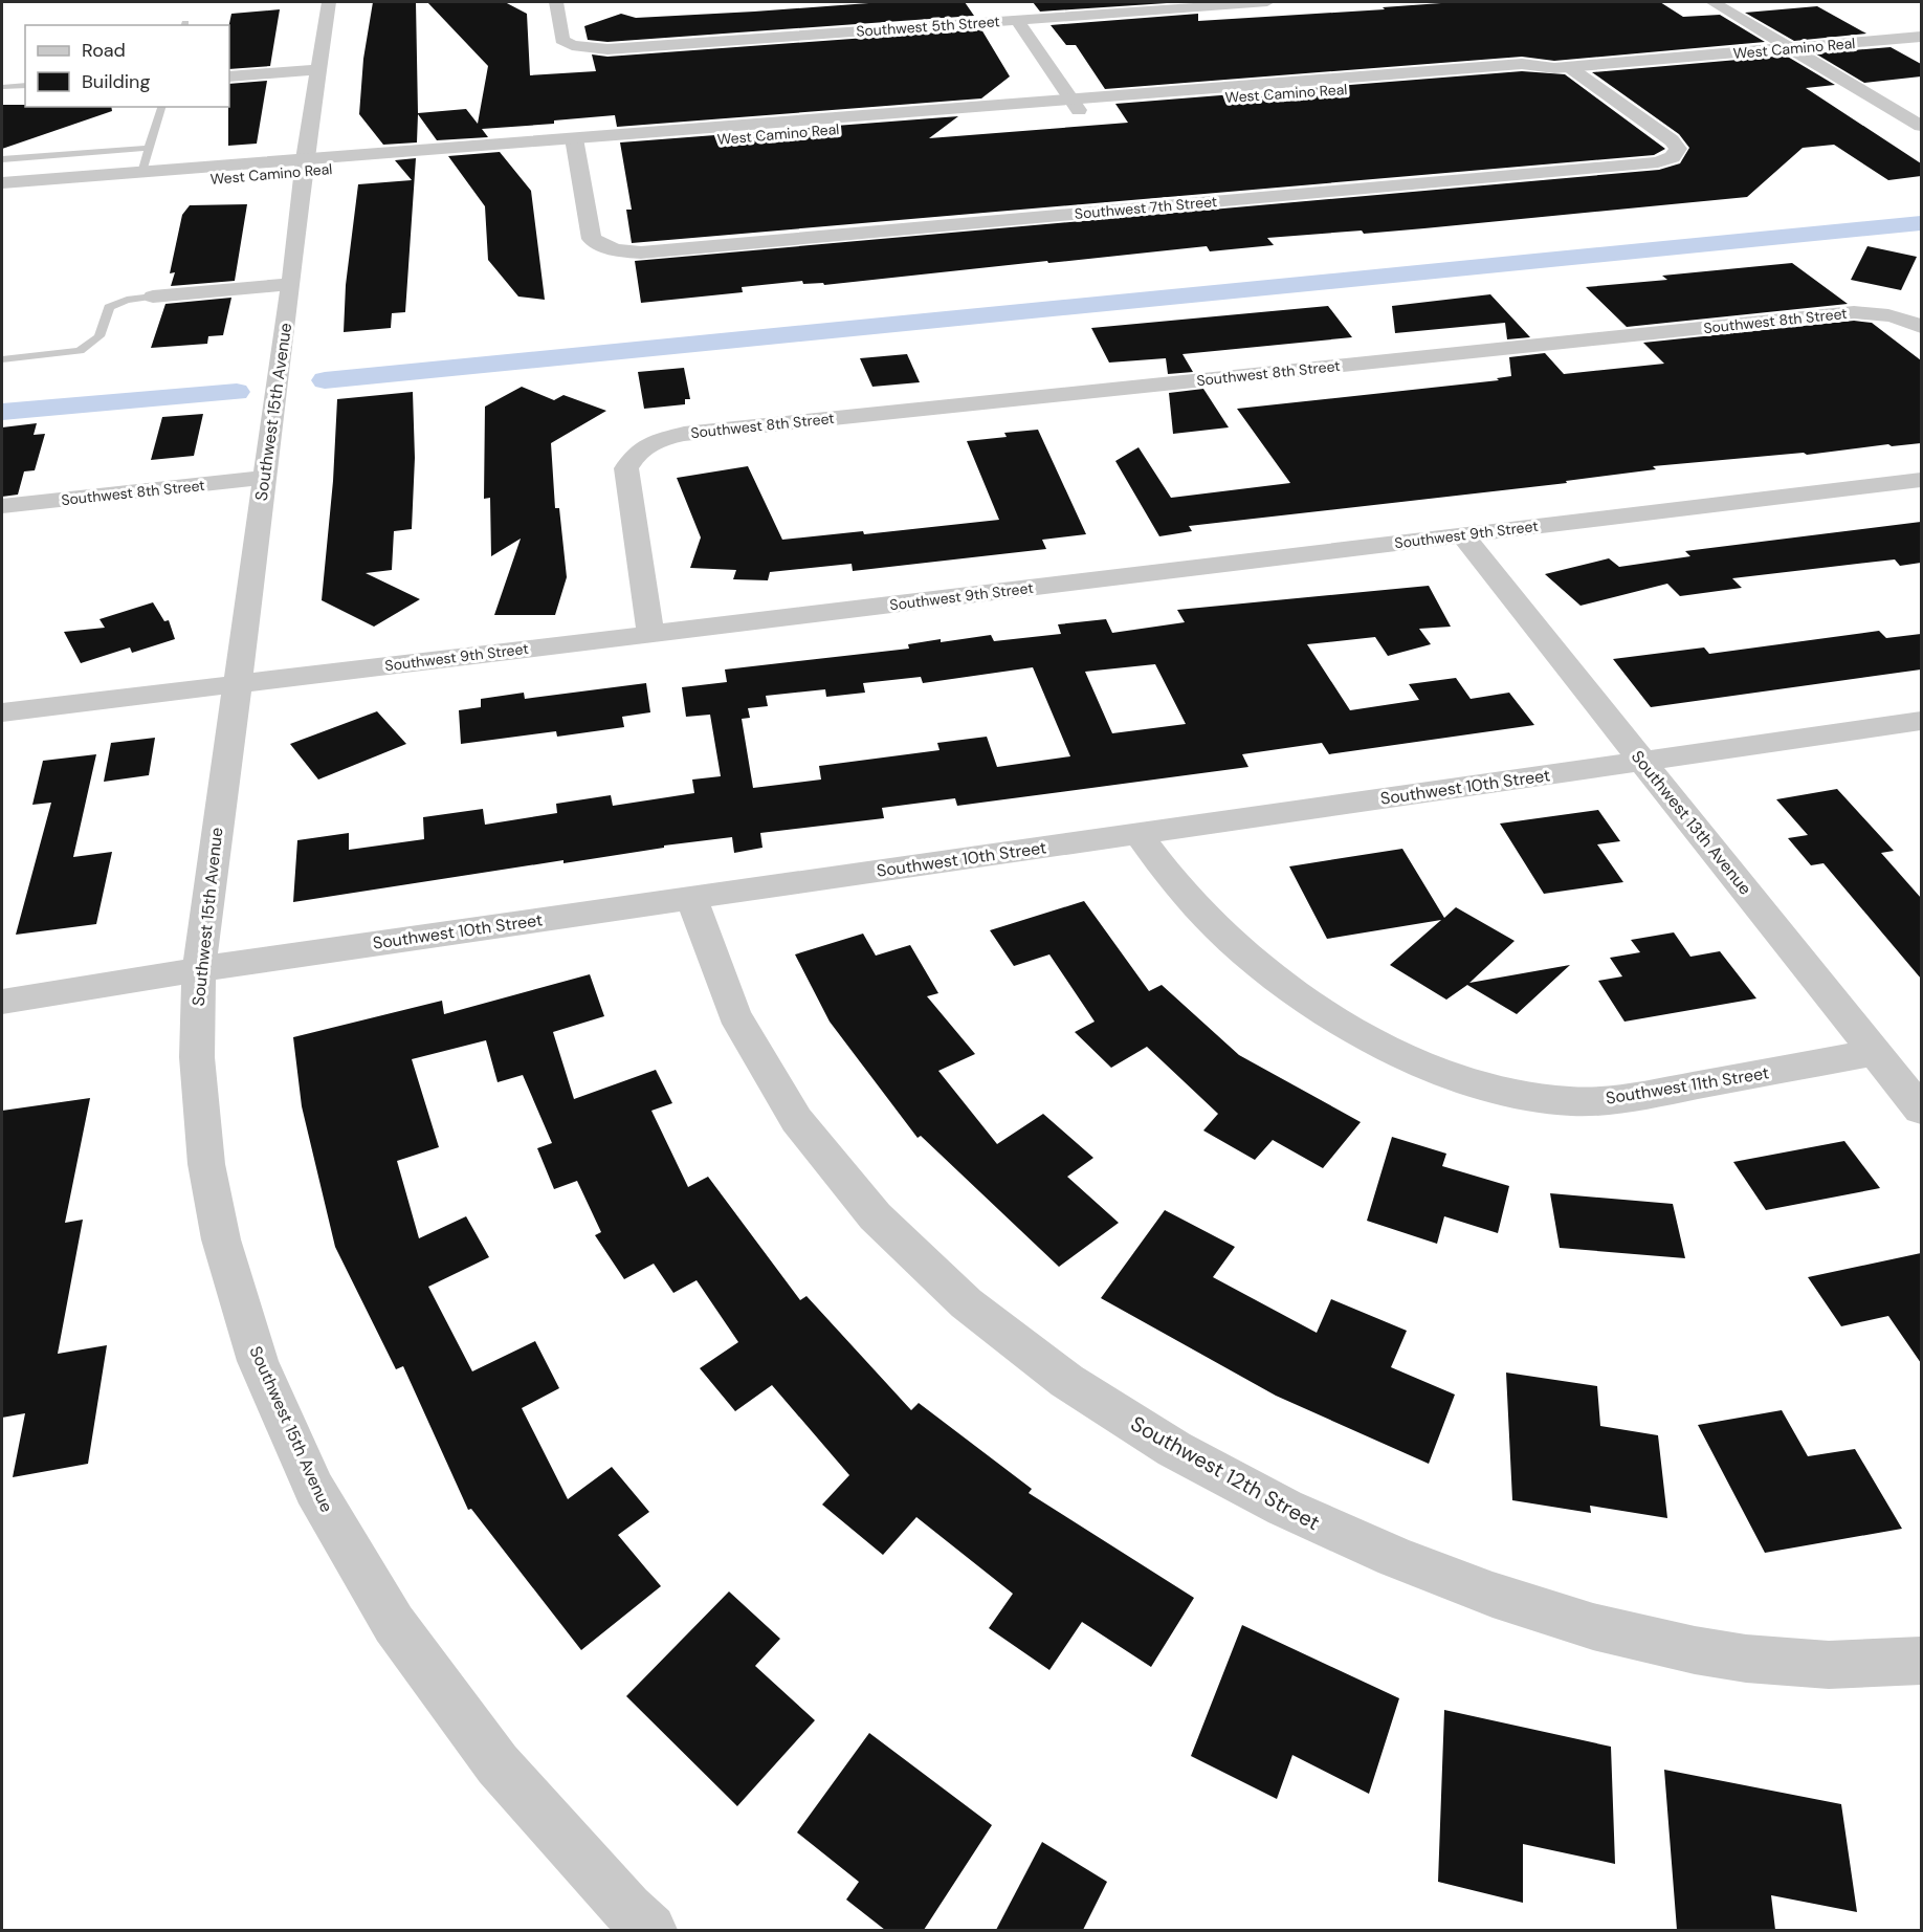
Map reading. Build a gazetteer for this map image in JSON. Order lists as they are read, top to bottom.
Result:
{
  "streets": {
    "street": [
      "Southwest 5th Street",
      "West Camino Real",
      "Southwest 7th Street",
      "Southwest 8th Street",
      "Southwest 15th Avenue",
      "Southwest 9th Street",
      "Southwest 10th Street",
      "Southwest 13th Avenue",
      "Southwest 11th Street",
      "Southwest 12th Street"
    ]
  },
  "crossings": [
    ["West Camino Real", "Southwest 7th Street"],
    ["West Camino Real", "Southwest 15th Avenue"],
    ["Southwest 8th Street", "Southwest 15th Avenue"],
    ["Southwest 8th Street", "Southwest 9th Street"],
    ["Southwest 15th Avenue", "Southwest 9th Street"],
    ["Southwest 15th Avenue", "Southwest 10th Street"],
    ["Southwest 9th Street", "Southwest 13th Avenue"],
    ["Southwest 10th Street", "Southwest 13th Avenue"],
    ["Southwest 10th Street", "Southwest 11th Street"],
    ["Southwest 10th Street", "Southwest 12th Street"],
    ["Southwest 13th Avenue", "Southwest 11th Street"]
  ],
  "legend": ["Road", "Building"]
}
